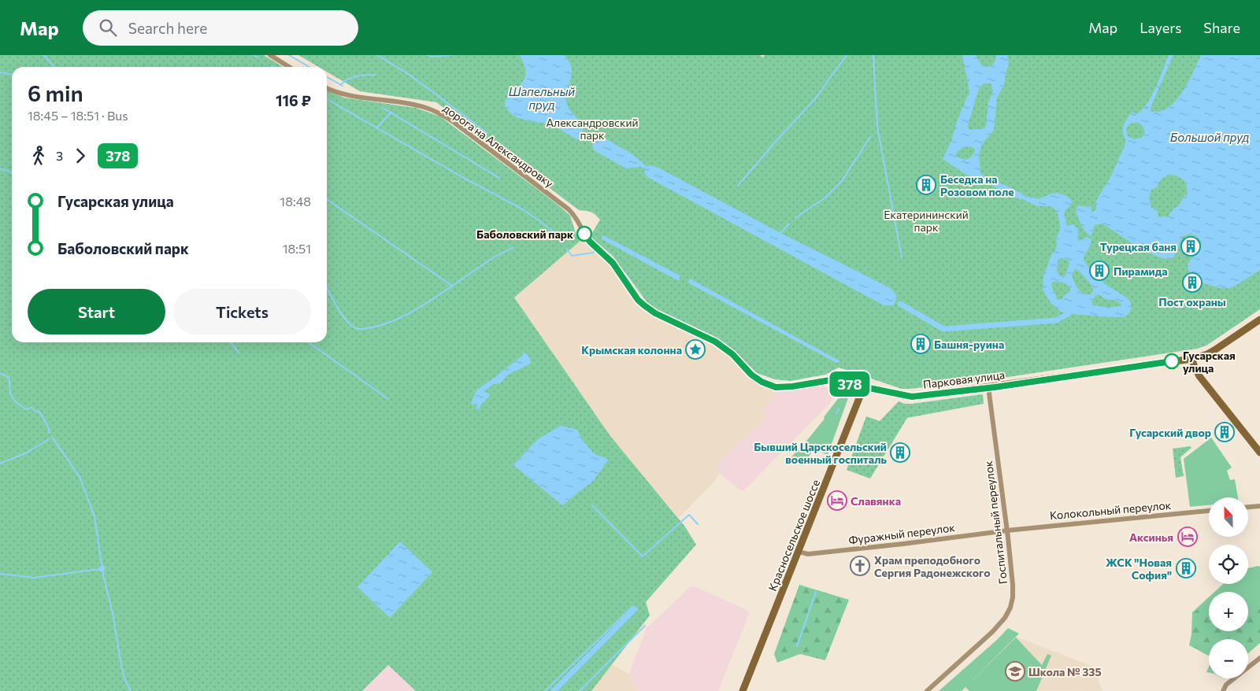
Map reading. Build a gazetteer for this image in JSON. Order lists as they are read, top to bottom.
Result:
{
  "streets": {
    "main road": ["Парковая улица", "Красносельское шоссе"],
    "street": [
      "дорога на Александровку",
      "Колокольный переулок",
      "Госпитальный переулок",
      "Фуражный переулок"
    ]
  },
  "crossings": [
    ["дорога на Александровку", "Парковая улица"],
    ["Парковая улица", "Госпитальный переулок"],
    ["Парковая улица", "Красносельское шоссе"],
    ["Колокольный переулок", "Госпитальный переулок"],
    ["Колокольный переулок", "Фуражный переулок"],
    ["Госпитальный переулок", "Фуражный переулок"],
    ["Фуражный переулок", "Красносельское шоссе"]
  ],
  "water": ["Шапельный пруд", "Большой пруд"],
  "parks": ["Александровский парк", "Екатерининский парк"],
  "places": {
    "building": [
      "Беседка на Розовом поле",
      "Турецкая баня",
      "Пирамида",
      "Пост охраны",
      "Башня-руина",
      "Гусарский двор",
      "Бывший Царскосельский военный госпиталь",
      "ЖСК \"Новая София\""
    ],
    "other": ["Баболовский парк", "Гусарская улица"],
    "place": ["Крымская колонна"],
    "hotel": ["Славянка", "Аксинья"],
    "church": ["Храм преподобного Сергия Радонежского"],
    "school or university": ["Школа № 335"]
  },
  "lines": ["bus line 378"],
  "north": "top",
  "page": {
    "header": "Map",
    "search": "Search here",
    "nav": ["Map", "Layers", "Share"],
    "on_map": "378",
    "heading": ["6 min", "18:45 – 18:51 · Bus", "116 ₽"],
    "legs": ["3", "378"],
    "list": [
      {
        "name": "Гусарская улица",
        "value": "18:48"
      },
      {
        "name": "Баболовский парк",
        "value": "18:51"
      }
    ],
    "buttons": ["Start", "Tickets"],
    "map_buttons": ["+", "−"]
  }
}
